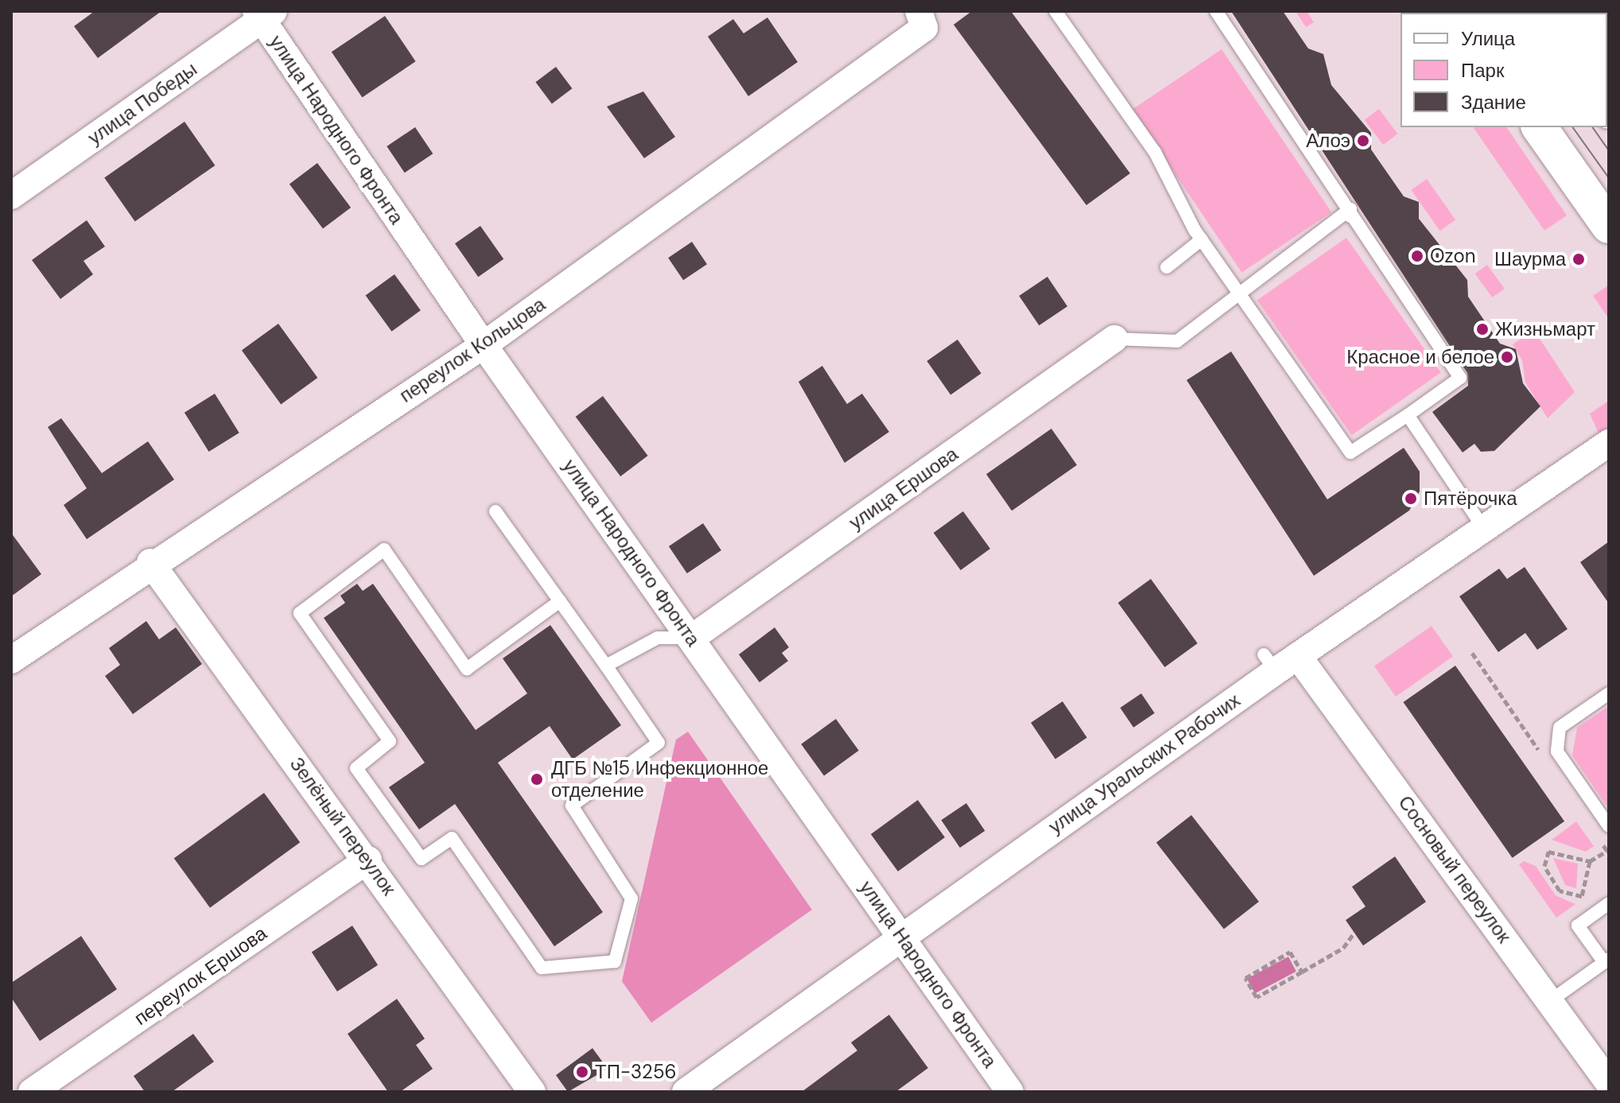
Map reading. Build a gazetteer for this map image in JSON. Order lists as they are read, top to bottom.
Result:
{
  "streets": {
    "street": [
      "улица Победы",
      "улица Народного Фронта",
      "переулок Кольцова",
      "улица Ершова",
      "улица Уральских Рабочих",
      "Зелёный переулок",
      "Сосновый переулок",
      "переулок Ершова"
    ]
  },
  "crossings": [
    ["улица Победы", "улица Народного Фронта"],
    ["улица Народного Фронта", "переулок Кольцова"],
    ["улица Народного Фронта", "улица Ершова"],
    ["улица Народного Фронта", "улица Уральских Рабочих"],
    ["переулок Кольцова", "Зелёный переулок"],
    ["улица Уральских Рабочих", "Сосновый переулок"],
    ["Зелёный переулок", "переулок Ершова"]
  ],
  "places": [
    "Алоэ",
    "Ozon",
    "Шаурма",
    "Жизньмарт",
    "Красное и белое",
    "Пятёрочка",
    "ДГБ №15 Инфекционное отделение",
    "ТП-3256"
  ],
  "legend": ["Улица", "Парк", "Здание"]
}
